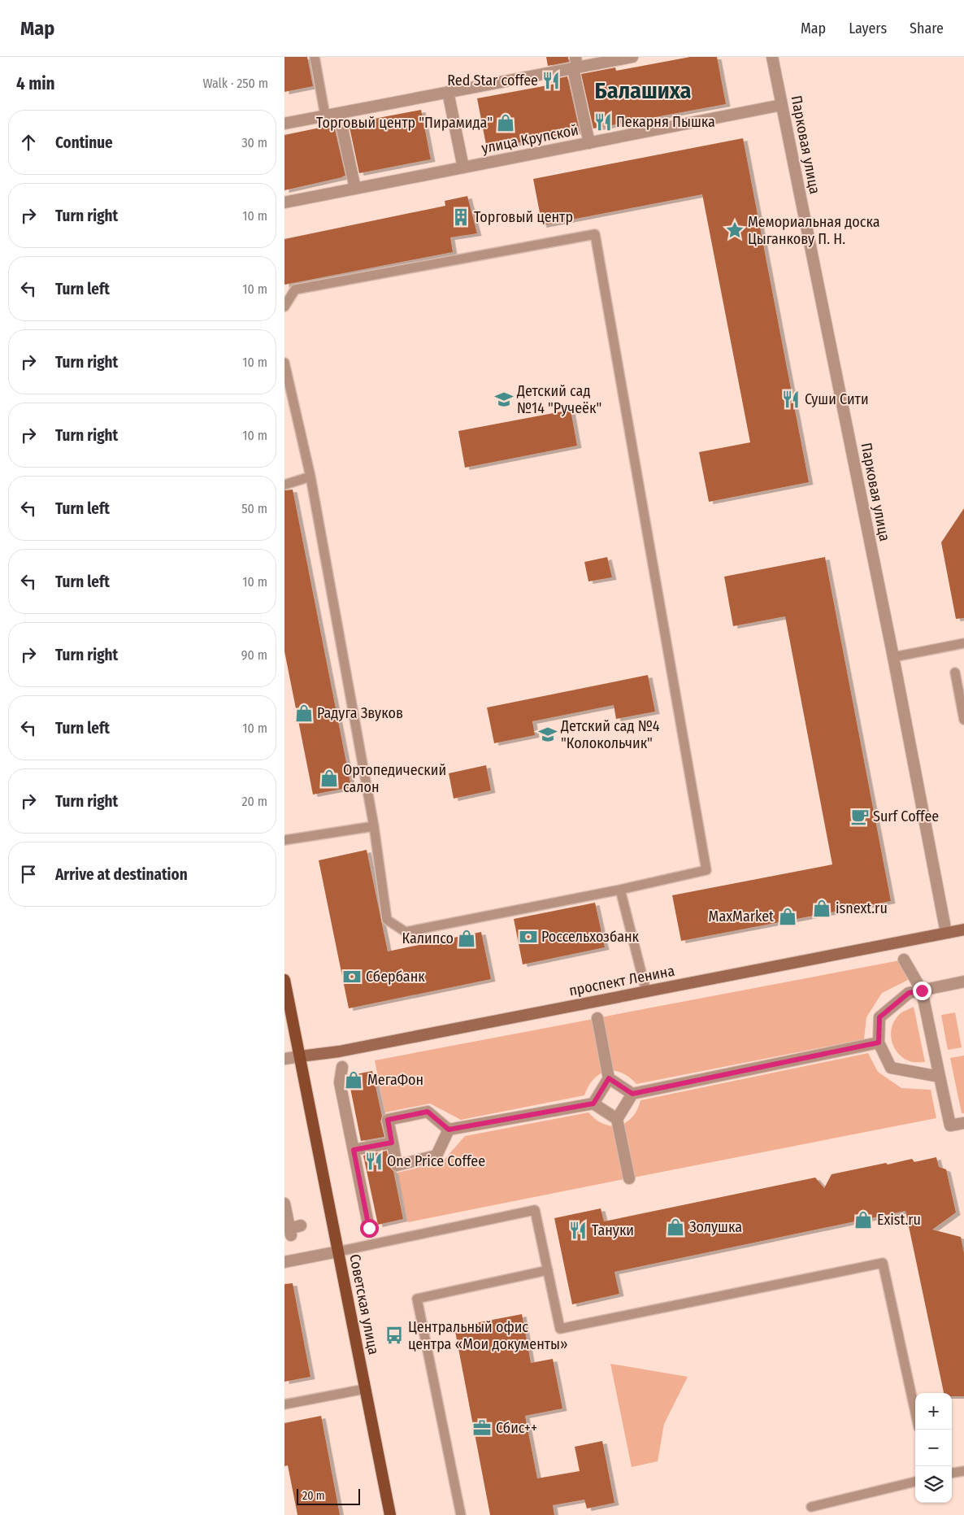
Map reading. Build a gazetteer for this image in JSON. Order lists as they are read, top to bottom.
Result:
{
  "streets": {
    "main road": ["проспект Ленина", "Советская улица"],
    "street": ["улица Крупской", "Парковая улица"]
  },
  "crossings": [
    ["улица Крупской", "Парковая улица"],
    ["Парковая улица", "проспект Ленина"],
    ["проспект Ленина", "Советская улица"]
  ],
  "districts": ["Балашиха"],
  "places": {
    "restaurant": [
      "Red Star coffee",
      "Пекарня Пышка",
      "Суши Сити",
      "One Price Coffee",
      "Тануки"
    ],
    "shop": [
      "Торговый центр \"Пирамида\"",
      "Радуга Звуков",
      "Ортопедический салон",
      "isnext.ru",
      "MaxMarket",
      "Калипсо",
      "МегаФон",
      "Exist.ru",
      "Золушка"
    ],
    "building": ["Торговый центр"],
    "place": ["Мемориальная доска Цыганкову П. Н."],
    "school or university": ["Детский сад №14 \"Ручеёк\"", "Детский сад №4 \"Колокольчик\""],
    "cafe": ["Surf Coffee"],
    "bank": ["Россельхозбанк", "Сбербанк"],
    "bus stop": ["Центральный офис центра «Мои документы»"],
    "office": ["Сбис++"]
  },
  "scale_bar": "20 m",
  "page": {
    "header": "Map",
    "nav": ["Map", "Layers", "Share"],
    "heading": ["4 min", "Walk · 250 m"],
    "list": [
      ["Continue", "30 m"],
      ["Turn right", "10 m"],
      ["Turn left", "10 m"],
      ["Turn right", "10 m"],
      ["Turn right", "10 m"],
      ["Turn left", "50 m"],
      ["Turn left", "10 m"],
      ["Turn right", "90 m"],
      ["Turn left", "10 m"],
      ["Turn right", "20 m"],
      "Arrive at destination"
    ],
    "map_buttons": ["+", "−"],
    "scale": "20 m"
  }
}
